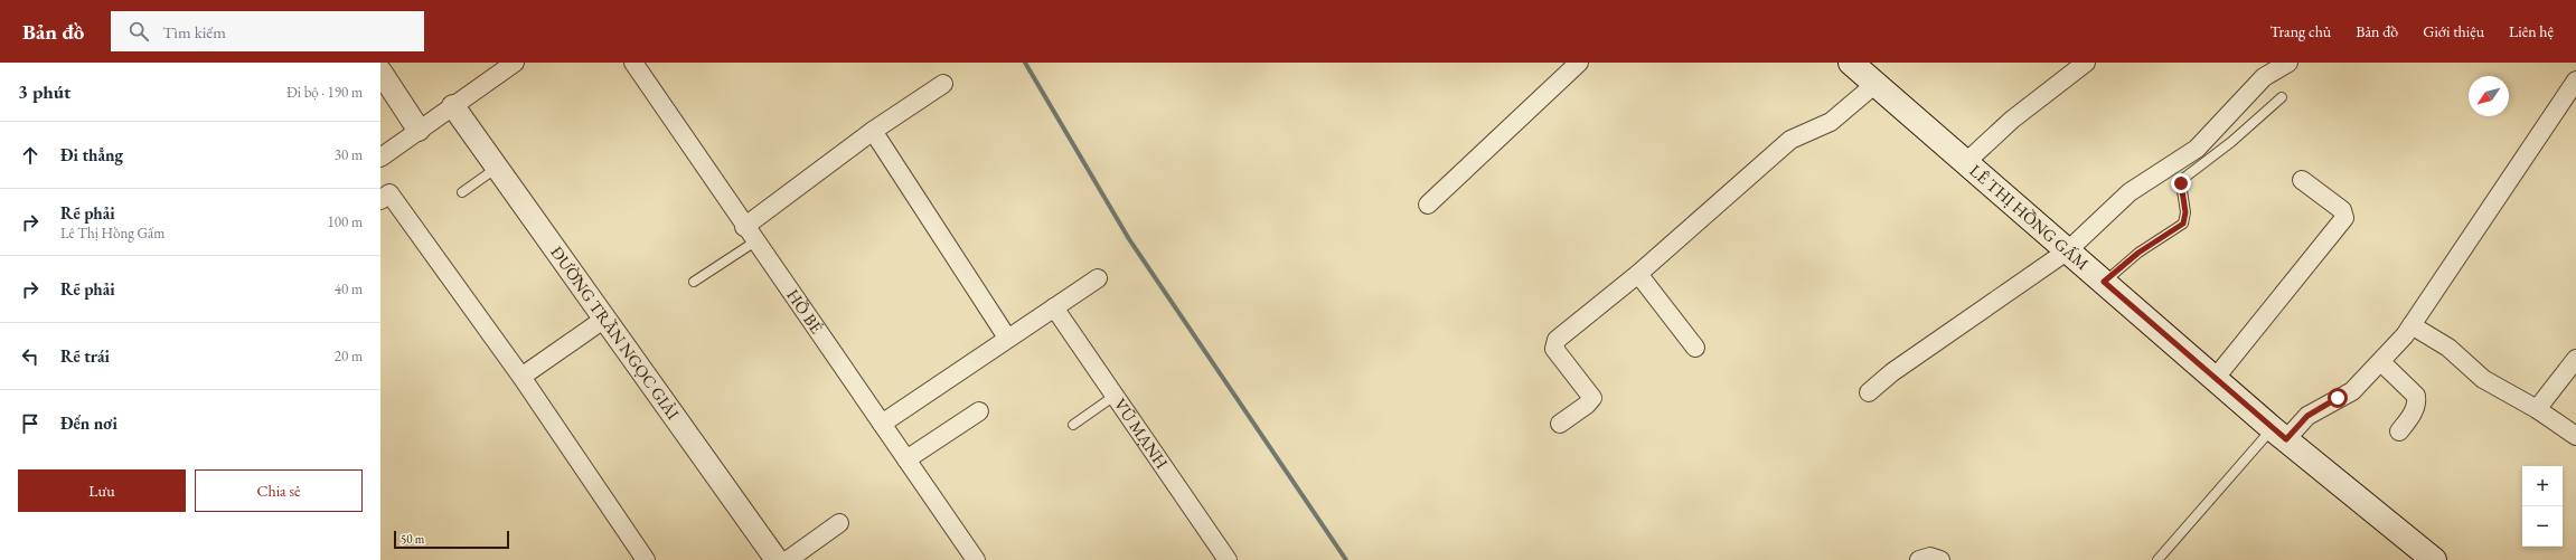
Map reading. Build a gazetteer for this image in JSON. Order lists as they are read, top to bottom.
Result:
{
  "streets": {
    "main road": ["LÊ THỊ HỒNG GẤM"],
    "street": ["HỒ BÉ", "ĐƯỜNG TRẦN NGỌC GIẢI", "VŨ MẠNH"]
  },
  "scale_bar": "50 m",
  "north": "bottom left",
  "page": {
    "header": "Bản đồ",
    "search": "Tìm kiếm",
    "nav": [
      "Trang chủ",
      "Bản đồ",
      "Giới thiệu",
      "Liên hệ"
    ],
    "heading": ["3 phút", "Đi bộ · 190 m"],
    "list": [
      ["Đi thẳng", "30 m"],
      ["Rẽ phải", "Lê Thị Hồng Gấm", "100 m"],
      ["Rẽ phải", "40 m"],
      ["Rẽ trái", "20 m"],
      "Đến nơi"
    ],
    "buttons": ["Lưu", "Chia sẻ"],
    "map_buttons": ["+", "−"],
    "scale": "50 m"
  }
}
